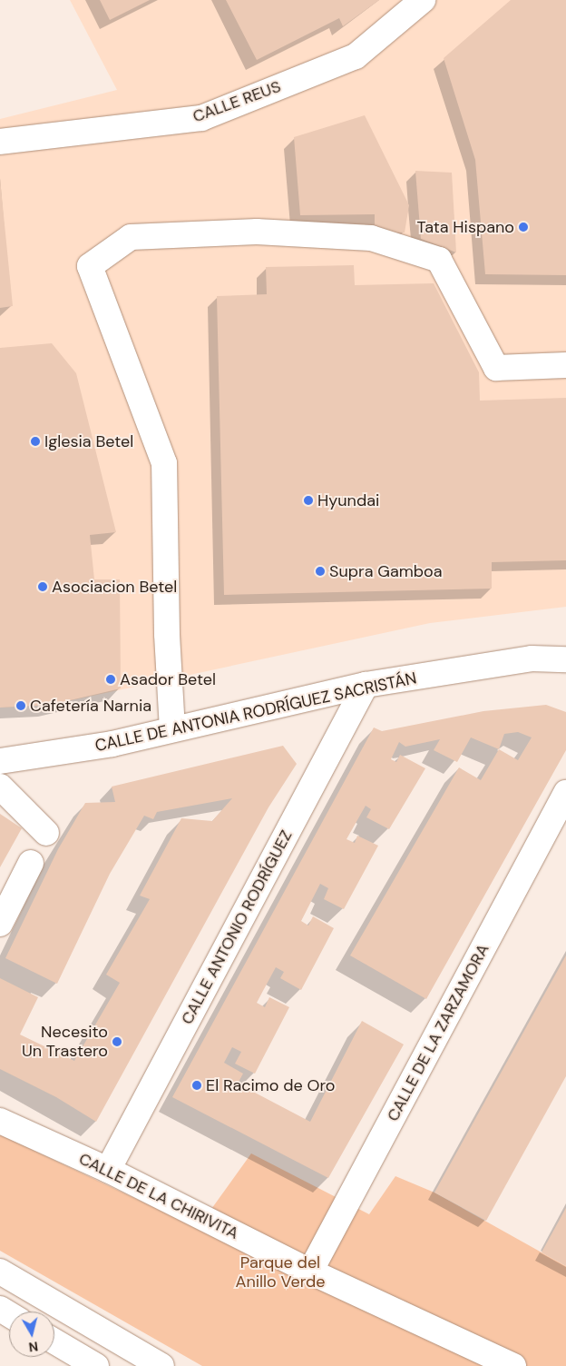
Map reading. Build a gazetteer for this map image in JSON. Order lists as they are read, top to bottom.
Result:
{
  "streets": {
    "street": [
      "CALLE REUS",
      "CALLE DE ANTONIA RODRÍGUEZ SACRISTÁN",
      "CALLE ANTONIO RODRÍGUEZ",
      "CALLE DE LA ZARZAMORA",
      "CALLE DE LA CHIRIVITA"
    ]
  },
  "crossings": [
    ["CALLE DE ANTONIA RODRÍGUEZ SACRISTÁN", "CALLE ANTONIO RODRÍGUEZ"],
    ["CALLE ANTONIO RODRÍGUEZ", "CALLE DE LA CHIRIVITA"],
    ["CALLE DE LA ZARZAMORA", "CALLE DE LA CHIRIVITA"]
  ],
  "parks": ["Parque del Anillo Verde"],
  "places": [
    "Tata Hispano",
    "Iglesia Betel",
    "Hyundai",
    "Supra Gamboa",
    "Asociacion Betel",
    "Asador Betel",
    "Cafetería Narnia",
    "Necesito Un Trastero",
    "El Racimo de Oro"
  ],
  "north": "bottom"
}
